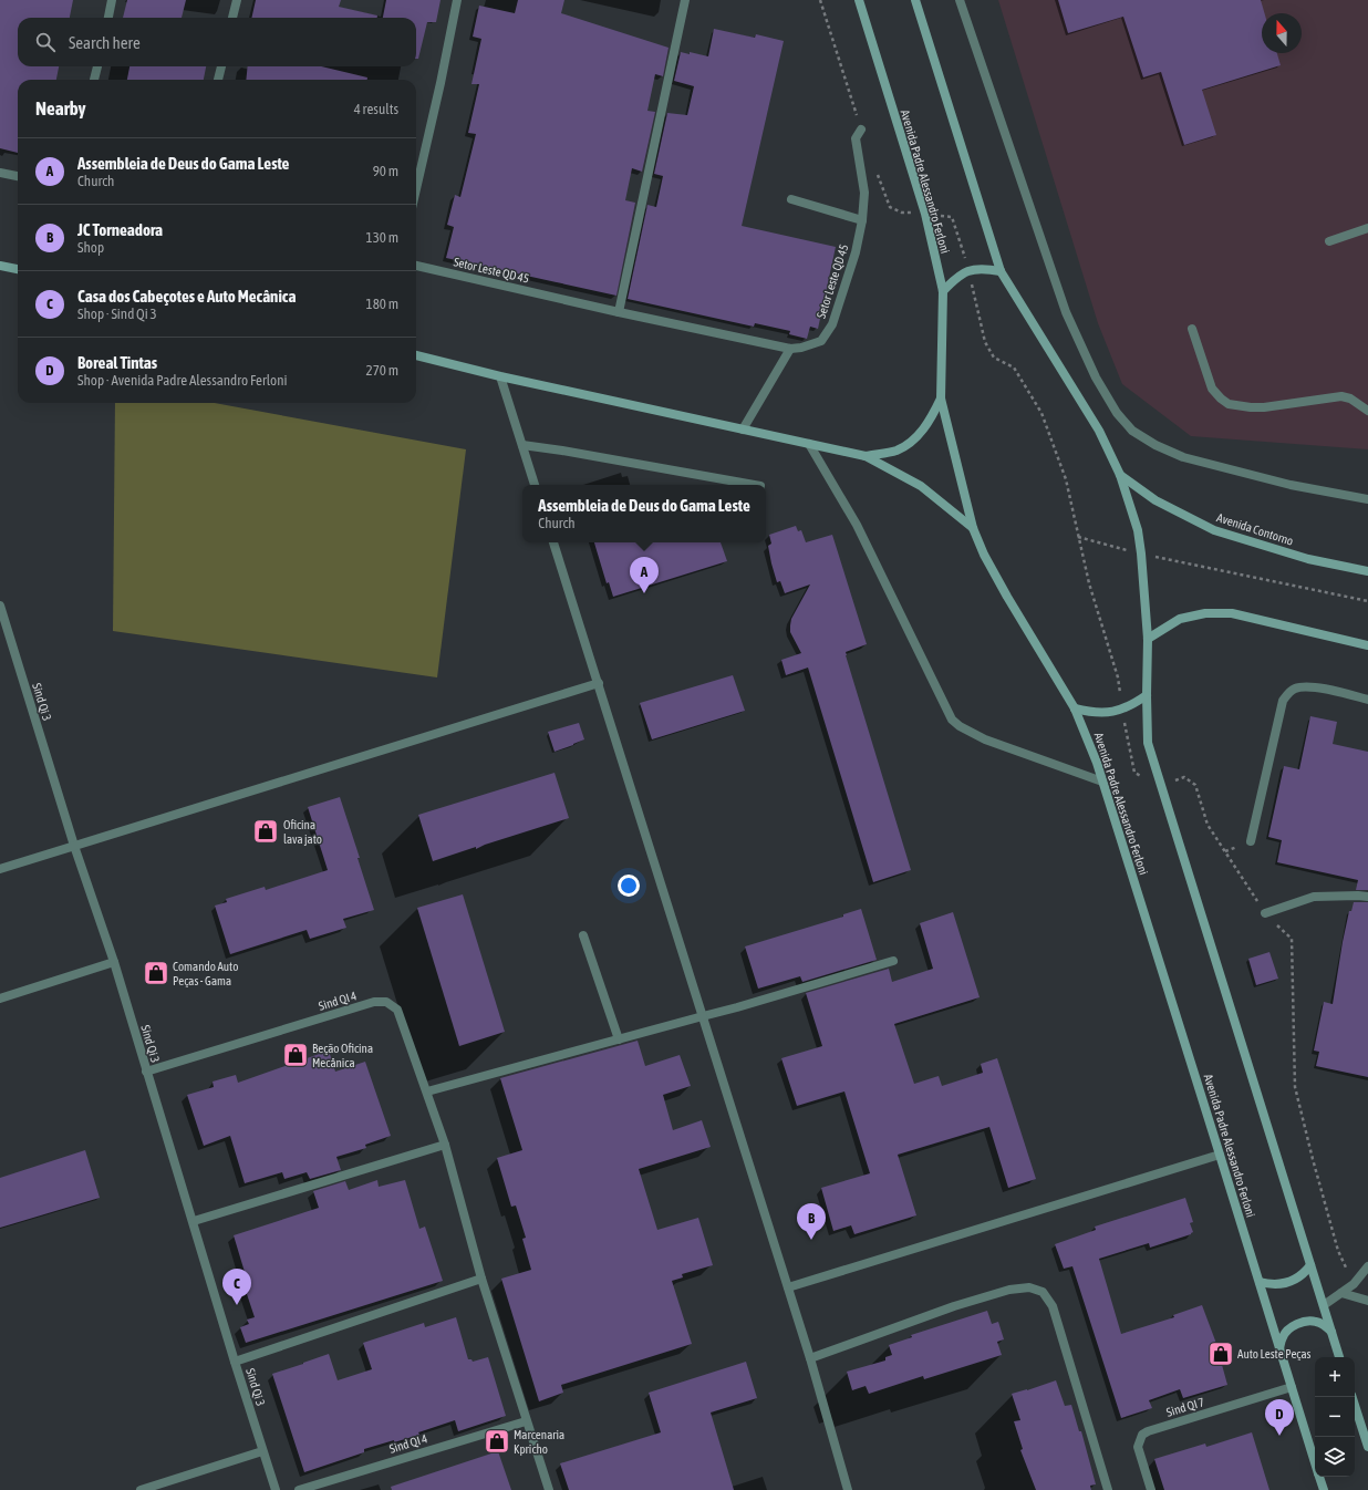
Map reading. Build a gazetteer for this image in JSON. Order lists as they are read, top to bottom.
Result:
{
  "streets": {
    "main road": ["Avenida Padre Alessandro Ferloni", "Avenida Contorno"],
    "street": [
      "Setor Leste QD 45",
      "Sind Qi 3",
      "Sind QI 4",
      "Sind QI 7"
    ]
  },
  "crossings": [
    ["Avenida Padre Alessandro Ferloni", "Sind QI 7"],
    ["Sind Qi 3", "Sind QI 4"]
  ],
  "places": {
    "shop": [
      "Oficina lava jato",
      "Comando Auto Peças - Gama",
      "Beção Oficina Mecânica",
      "Auto Leste Peças",
      "Marcenaria Kpricho"
    ]
  },
  "north": "top",
  "page": {
    "search": "Search here",
    "heading": ["Nearby", "4 results"],
    "list": [
      {
        "mark": "A",
        "name": "Assembleia de Deus do Gama Leste",
        "note": "Church",
        "value": "90 m"
      },
      {
        "mark": "B",
        "name": "JC Torneadora",
        "note": "Shop",
        "value": "130 m"
      },
      {
        "mark": "C",
        "name": "Casa dos Cabeçotes e Auto Mecânica",
        "note": "Shop · Sind Qi 3",
        "value": "180 m"
      },
      {
        "mark": "D",
        "name": "Boreal Tintas",
        "note": "Shop · Avenida Padre Alessandro Ferloni",
        "value": "270 m"
      }
    ],
    "popup": ["Assembleia de Deus do Gama Leste", "Church"],
    "pins": [
      "A",
      "B",
      "C",
      "D"
    ],
    "map_buttons": ["+", "−"]
  }
}
